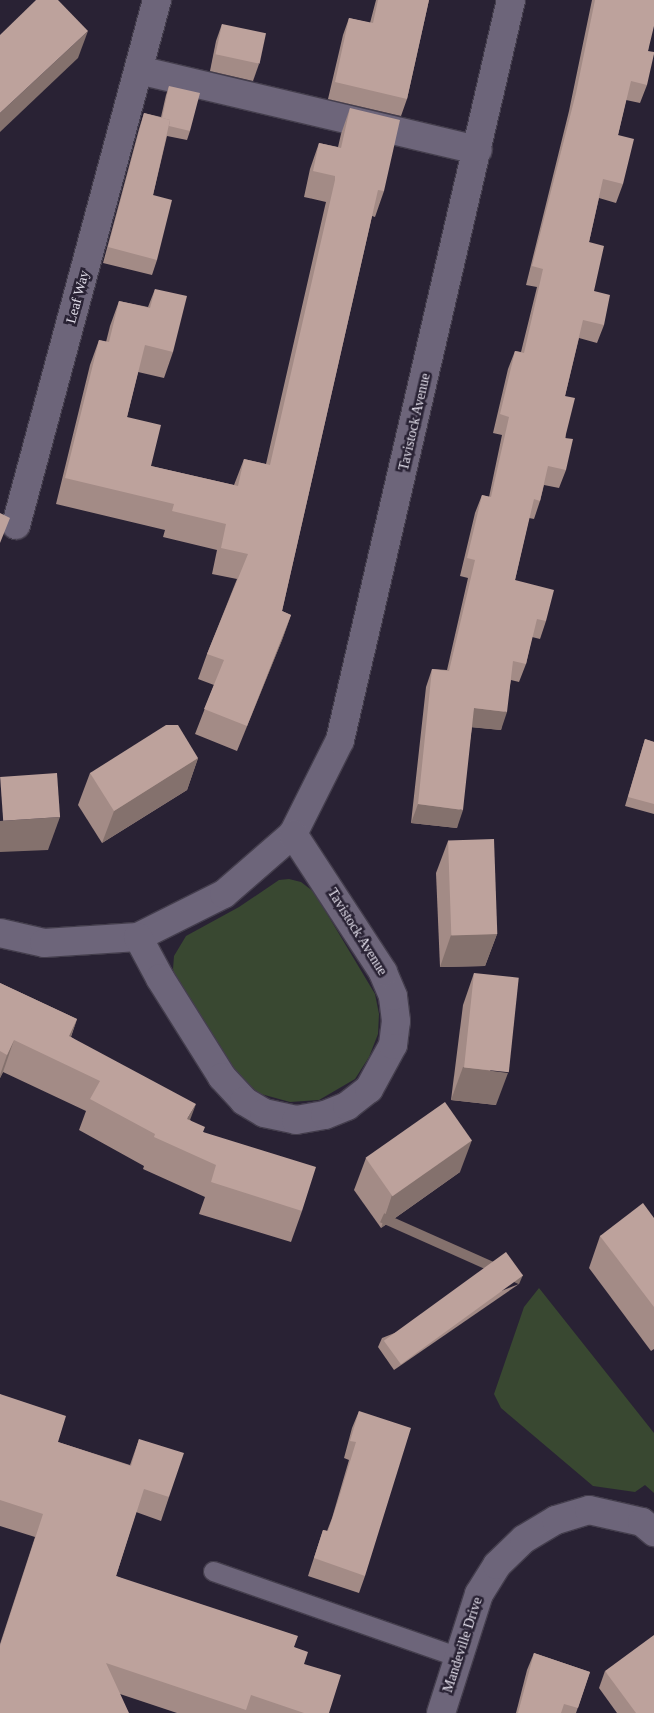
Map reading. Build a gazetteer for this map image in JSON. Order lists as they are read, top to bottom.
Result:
{
  "streets": {
    "street": ["Leaf Way", "Tavistock Avenue", "Mandeville Drive"]
  }
}
